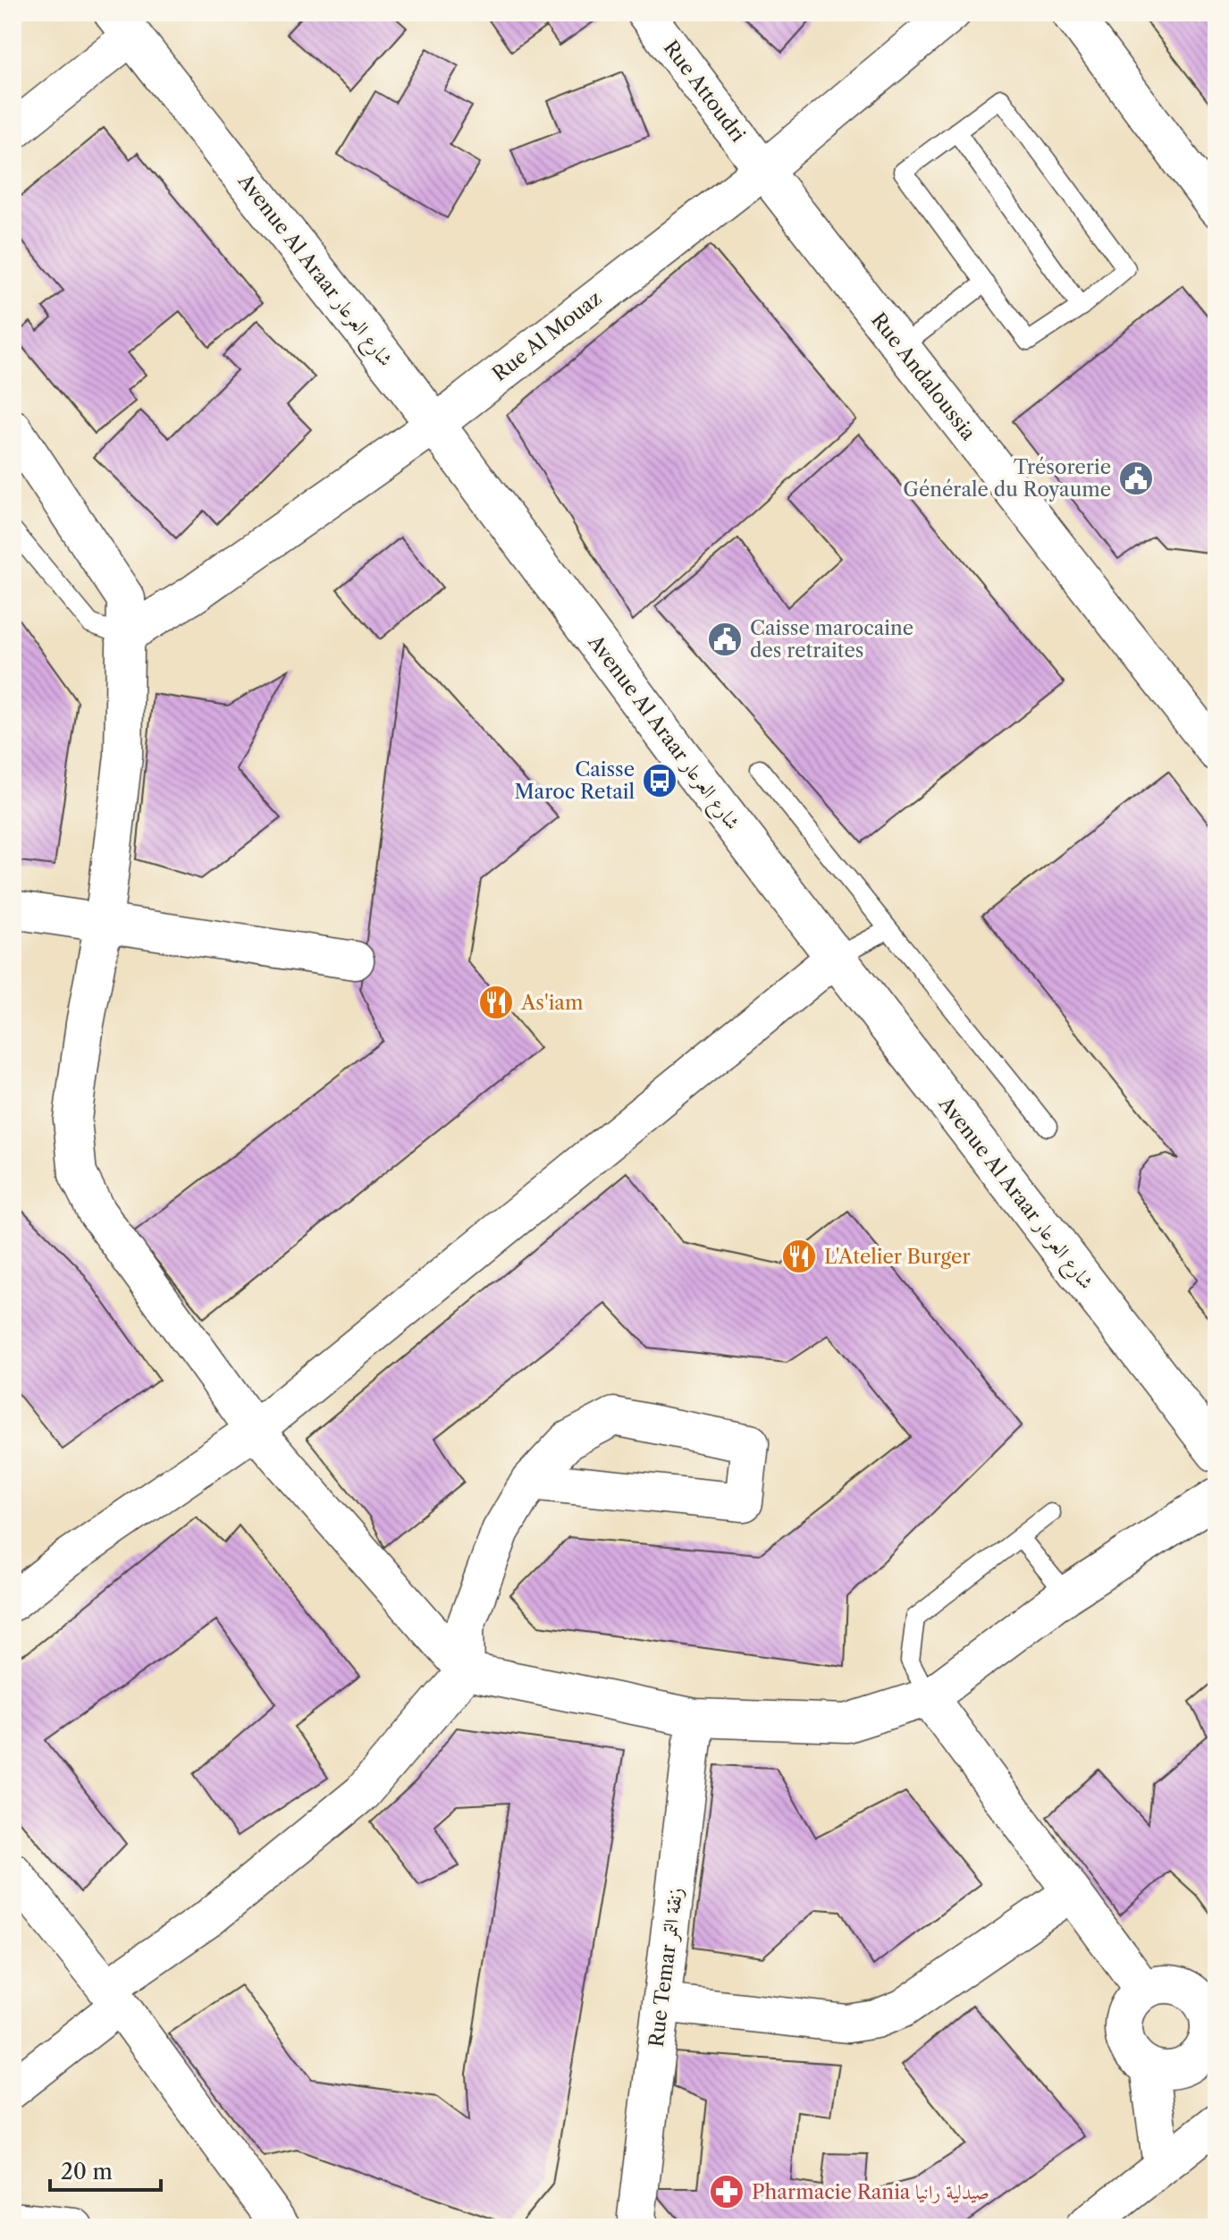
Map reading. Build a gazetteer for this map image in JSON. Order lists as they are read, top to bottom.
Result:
{
  "streets": {
    "street": [
      "Rue Attoudri",
      "Avenue Al Araar شارع العرعار",
      "Rue Al Mouaz",
      "Rue Andaloussia",
      "Rue Temar زنقة التمر"
    ]
  },
  "crossings": [
    ["Rue Attoudri", "Rue Al Mouaz"],
    ["Rue Attoudri", "Rue Andaloussia"],
    ["Avenue Al Araar شارع العرعار", "Rue Al Mouaz"],
    ["Rue Al Mouaz", "Rue Andaloussia"]
  ],
  "places": {
    "public building": ["Trésorerie Générale du Royaume", "Caisse marocaine des retraites"],
    "bus stop": ["Caisse Maroc Retail"],
    "restaurant": ["As'iam", "L'Atelier Burger"],
    "pharmacy": ["Pharmacie Rania صيدلية رانيا"]
  },
  "scale_bar": "20 m"
}
